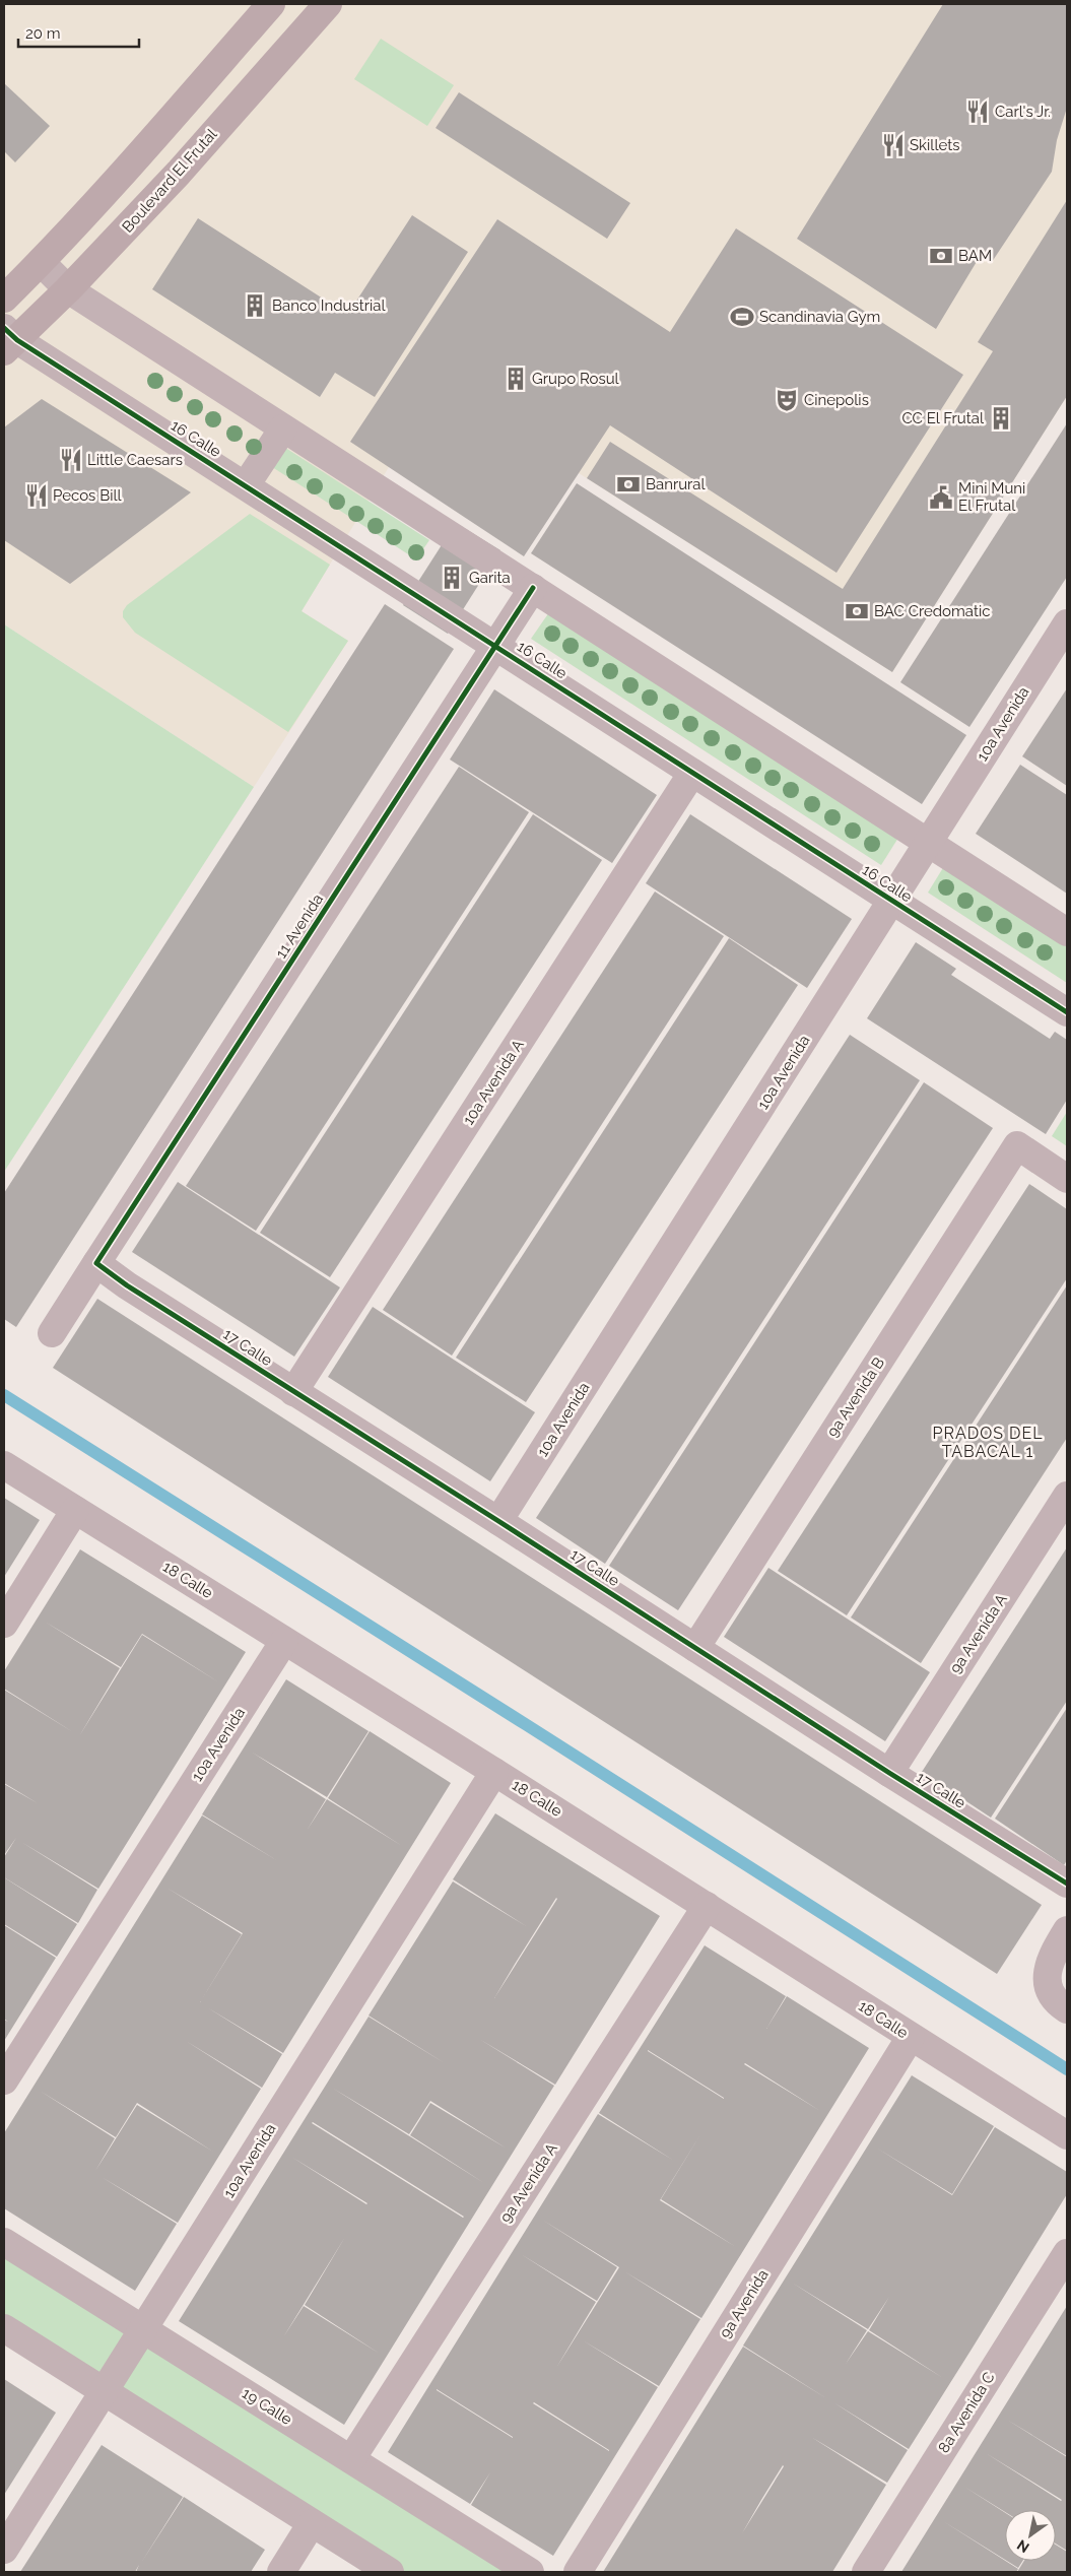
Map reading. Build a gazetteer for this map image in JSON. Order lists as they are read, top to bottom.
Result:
{
  "streets": {
    "main road": ["Boulevard El Frutal"],
    "street": [
      "16 Calle",
      "10a Avenida",
      "11 Avenida",
      "10a Avenida A",
      "17 Calle",
      "9a Avenida B",
      "18 Calle",
      "9a Avenida A",
      "9a Avenida",
      "19 Calle",
      "8a Avenida C"
    ]
  },
  "crossings": [
    ["Boulevard El Frutal", "16 Calle"],
    ["16 Calle", "10a Avenida"],
    ["16 Calle", "11 Avenida"],
    ["16 Calle", "10a Avenida A"],
    ["10a Avenida", "17 Calle"],
    ["10a Avenida", "18 Calle"],
    ["10a Avenida", "19 Calle"],
    ["11 Avenida", "17 Calle"],
    ["10a Avenida A", "17 Calle"],
    ["17 Calle", "9a Avenida B"],
    ["17 Calle", "9a Avenida A"],
    ["18 Calle", "9a Avenida A"],
    ["18 Calle", "9a Avenida"],
    ["9a Avenida A", "19 Calle"]
  ],
  "districts": ["PRADOS DEL TABACAL 1"],
  "places": {
    "restaurant": [
      "Carl's Jr.",
      "Skillets",
      "Little Caesars",
      "Pecos Bill"
    ],
    "bank": ["BAM", "Banrural", "BAC Credomatic"],
    "building": [
      "Banco Industrial",
      "Grupo Rosul",
      "CC El Frutal",
      "Garita"
    ],
    "sports": ["Scandinavia Gym"],
    "theatre": ["Cinepolis"],
    "public building": ["Mini Muni El Frutal"]
  },
  "scale_bar": "20 m",
  "north": "bottom left"
}
